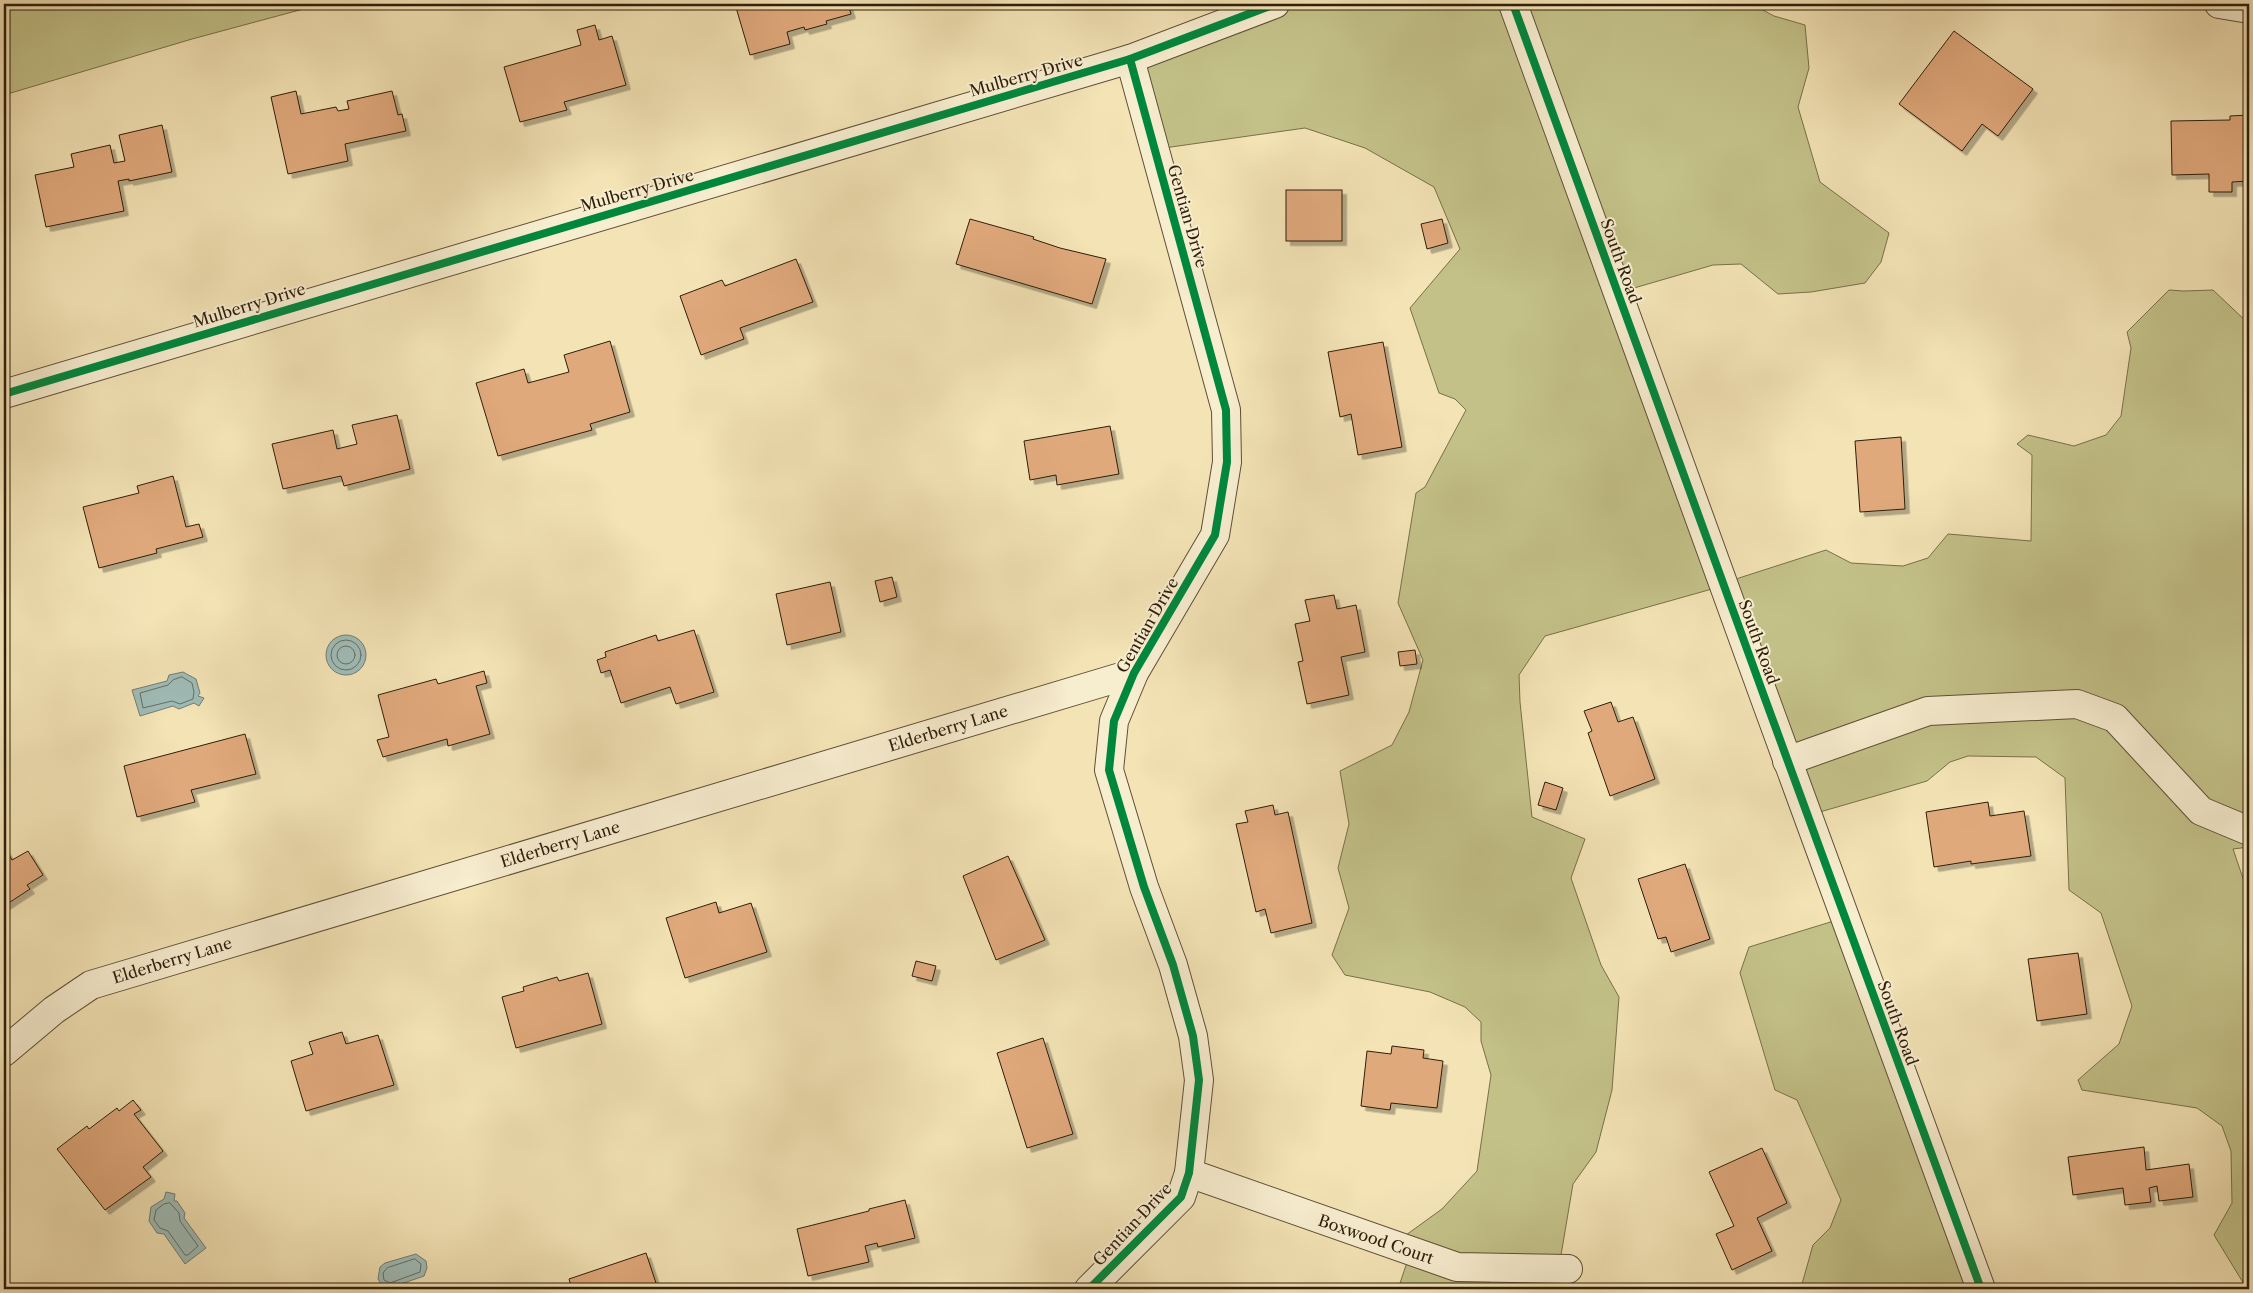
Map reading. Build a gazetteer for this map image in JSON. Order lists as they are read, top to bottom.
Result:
{
  "streets": {
    "street": [
      "Mulberry Drive",
      "Gentian Drive",
      "South Road",
      "Elderberry Lane",
      "Boxwood Court"
    ]
  },
  "crossings": [
    ["Mulberry Drive", "Gentian Drive"],
    ["Gentian Drive", "Elderberry Lane"],
    ["Gentian Drive", "Boxwood Court"]
  ]
}
